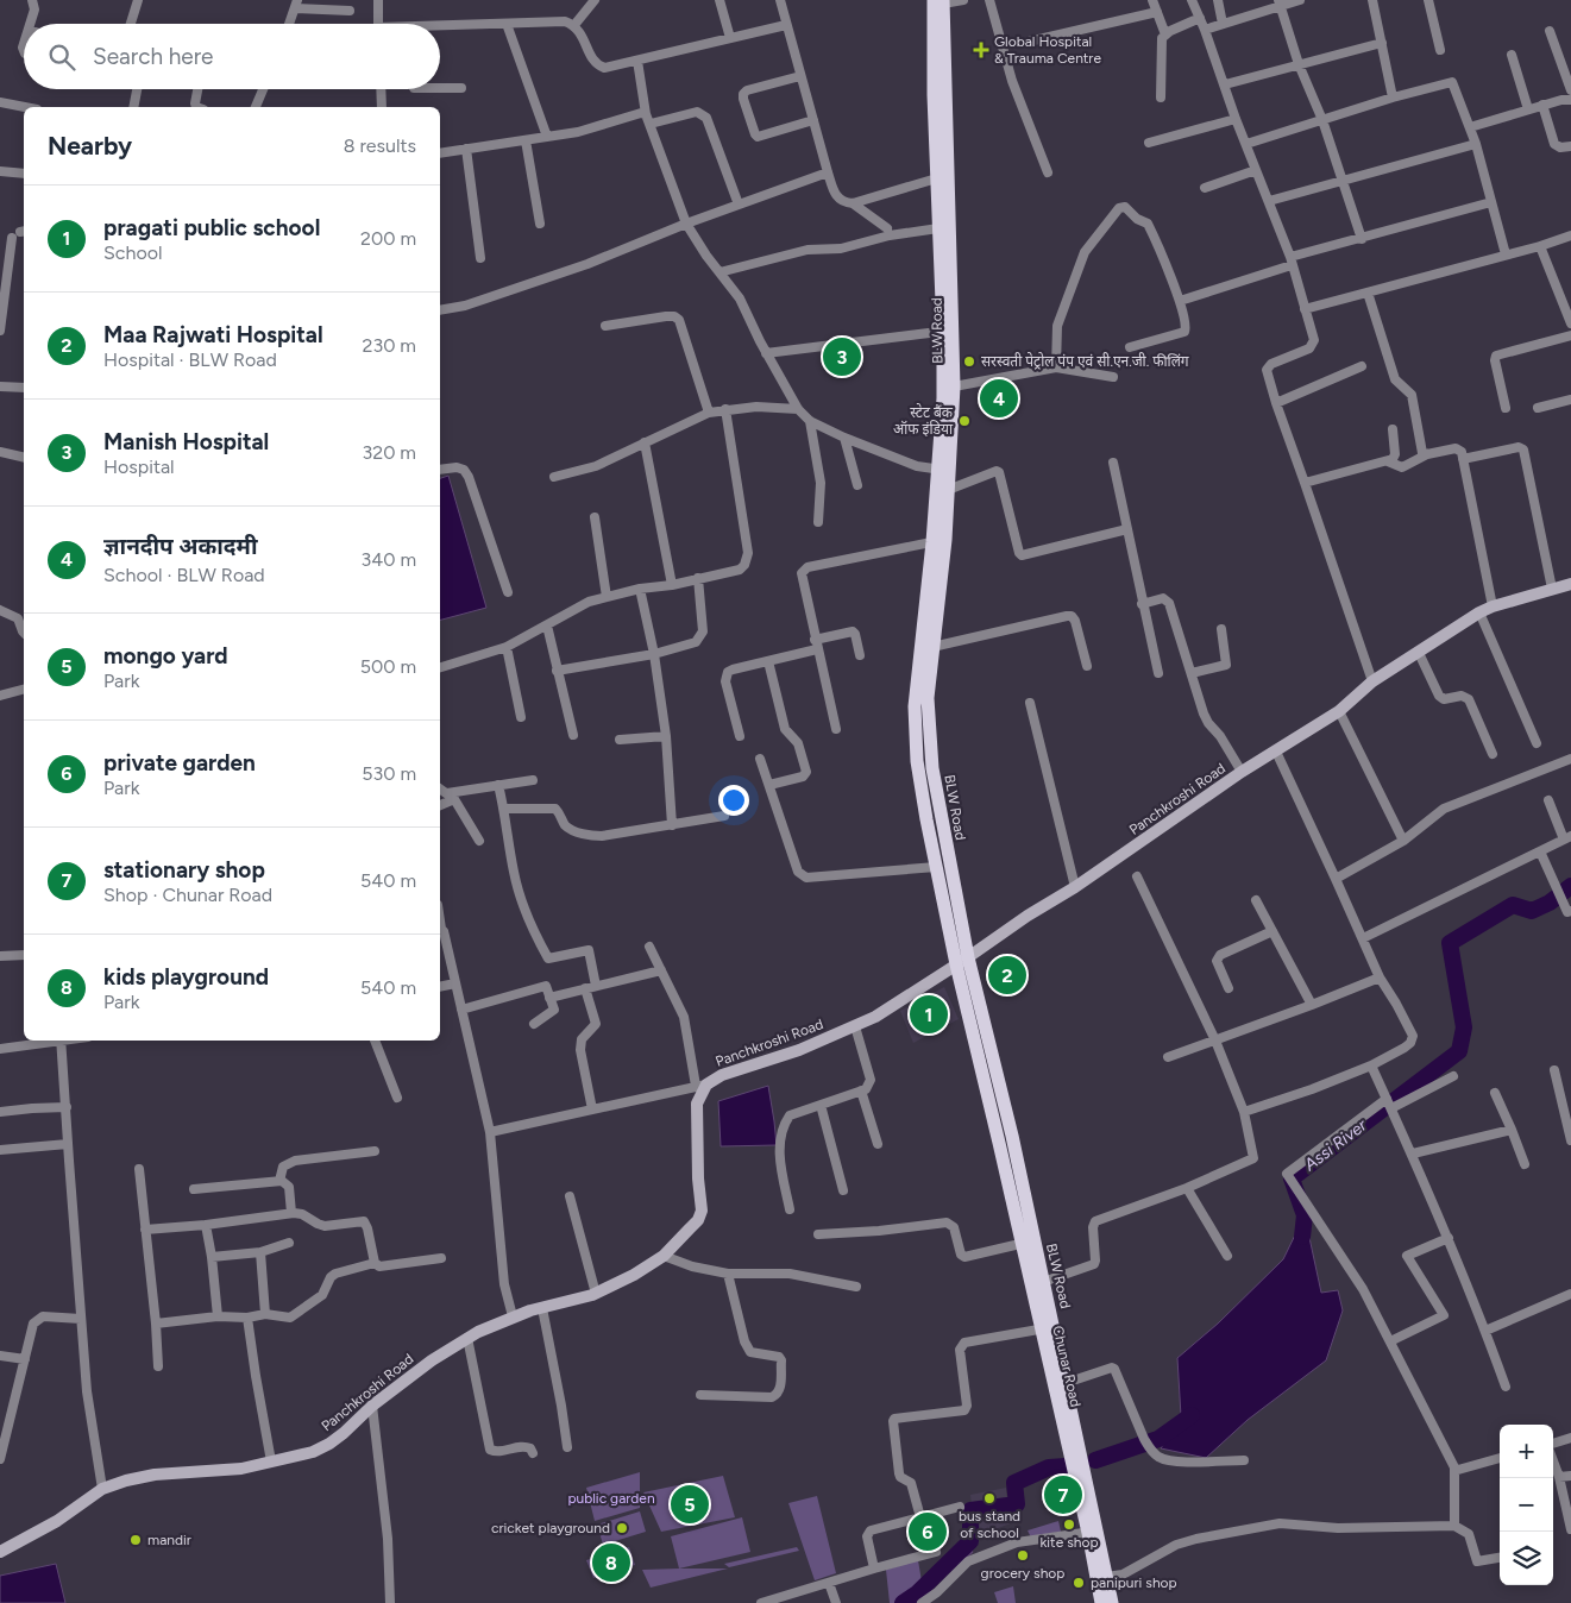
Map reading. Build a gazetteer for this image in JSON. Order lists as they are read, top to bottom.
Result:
{
  "streets": {
    "main road": ["BLW Road", "Chunar Road"],
    "street": ["Panchkroshi Road"]
  },
  "crossings": [
    ["BLW Road", "Panchkroshi Road"],
    ["BLW Road", "Chunar Road"]
  ],
  "water": ["Assi River"],
  "parks": ["public garden"],
  "places": {
    "health": ["Global Hospital & Trauma Centre"],
    "other": [
      "सरस्वती पेट्रोल पंप एवं सी.एन.जी. फीलिंग",
      "स्टेट बैंक ऑफ इंडिया",
      "bus stand of school",
      "kite shop",
      "cricket playground",
      "mandir",
      "grocery shop",
      "panipuri shop"
    ]
  },
  "page": {
    "search": "Search here",
    "heading": ["Nearby", "8 results"],
    "list": [
      {
        "mark": "1",
        "name": "pragati public school",
        "note": "School",
        "value": "200 m"
      },
      {
        "mark": "2",
        "name": "Maa Rajwati Hospital",
        "note": "Hospital · BLW Road",
        "value": "230 m"
      },
      {
        "mark": "3",
        "name": "Manish Hospital",
        "note": "Hospital",
        "value": "320 m"
      },
      {
        "mark": "4",
        "name": "ज्ञानदीप अकादमी",
        "note": "School · BLW Road",
        "value": "340 m"
      },
      {
        "mark": "5",
        "name": "mongo yard",
        "note": "Park",
        "value": "500 m"
      },
      {
        "mark": "6",
        "name": "private garden",
        "note": "Park",
        "value": "530 m"
      },
      {
        "mark": "7",
        "name": "stationary shop",
        "note": "Shop · Chunar Road",
        "value": "540 m"
      },
      {
        "mark": "8",
        "name": "kids playground",
        "note": "Park",
        "value": "540 m"
      }
    ],
    "pins": [
      "3",
      "4",
      "2",
      "1",
      "7",
      "5",
      "6",
      "8"
    ],
    "map_buttons": ["+", "−"]
  }
}
